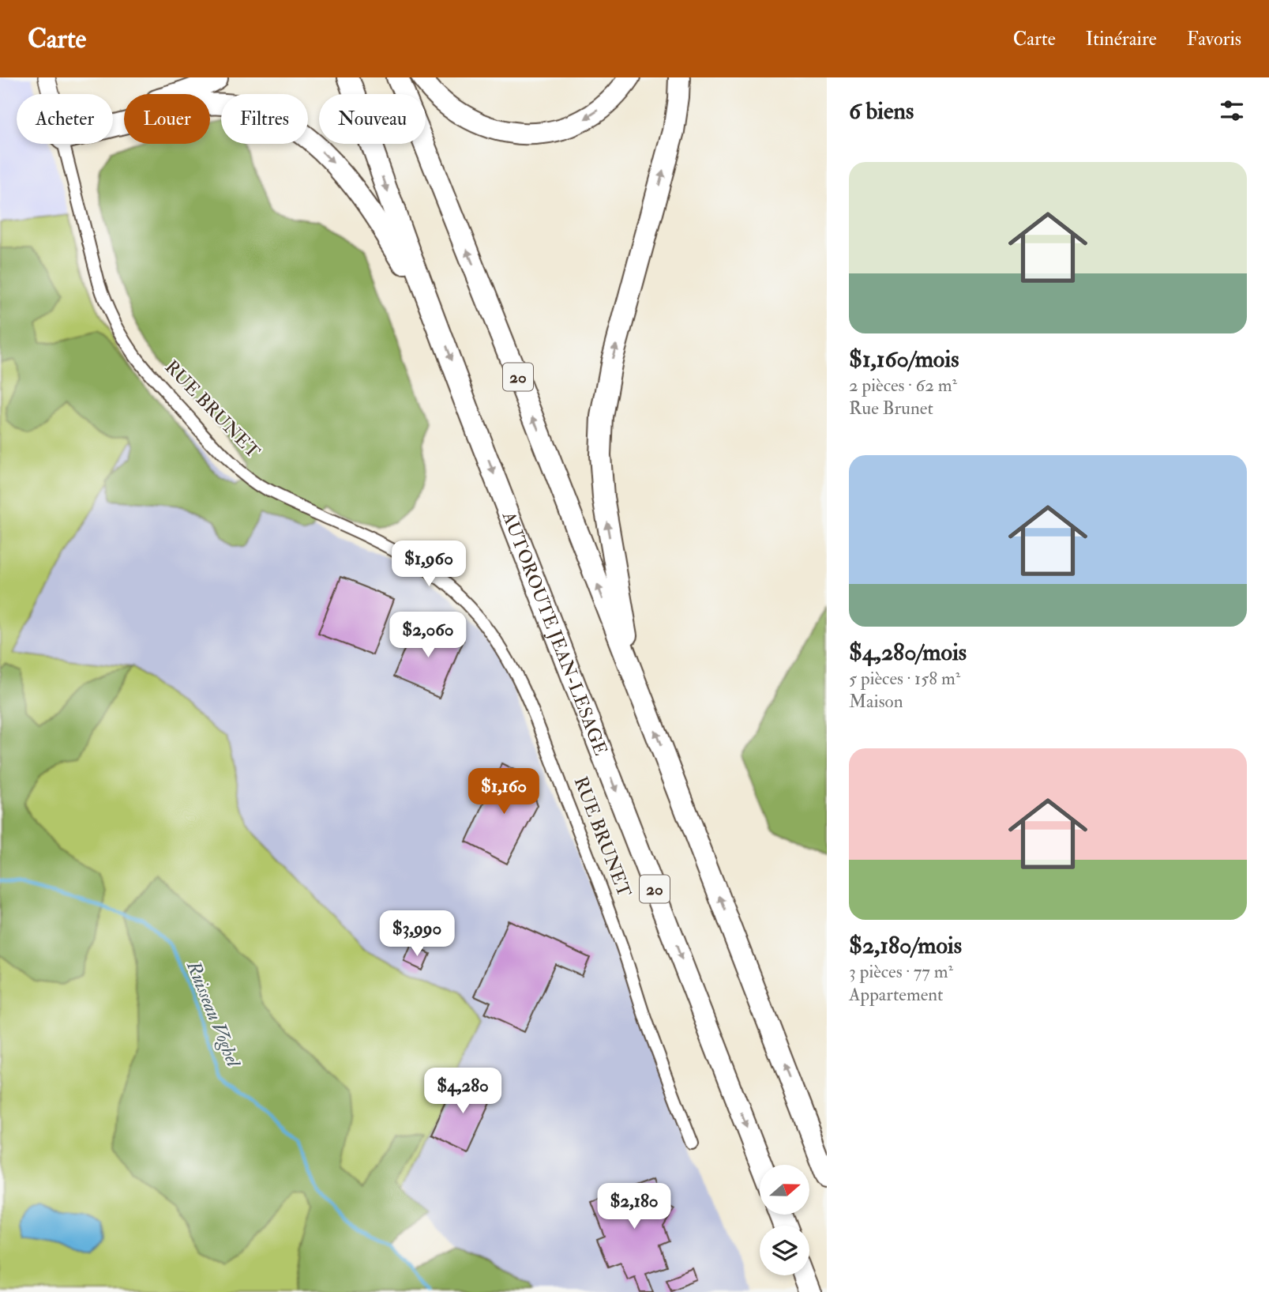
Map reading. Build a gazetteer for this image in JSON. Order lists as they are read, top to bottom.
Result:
{
  "streets": {
    "highway": ["20", "AUTOROUTE JEAN-LESAGE"],
    "street": ["RUE BRUNET"]
  },
  "water": ["Ruisseau Voghel"],
  "north": "right",
  "page": {
    "header": "Carte",
    "nav": ["Carte", "Itinéraire", "Favoris"],
    "heading": "6 biens",
    "chip": [
      "Acheter",
      "Louer",
      "Filtres",
      "Nouveau"
    ],
    "list": [
      {
        "name": "$1,160/mois",
        "note": "2 pièces · 62 m² · Rue Brunet"
      },
      {
        "name": "$4,280/mois",
        "note": "5 pièces · 158 m² · Maison"
      },
      {
        "name": "$2,180/mois",
        "note": "3 pièces · 77 m² · Appartement"
      }
    ],
    "price": [
      "$1,960",
      "$2,060",
      "$1,160",
      "$3,990",
      "$4,280",
      "$2,180"
    ]
  }
}
